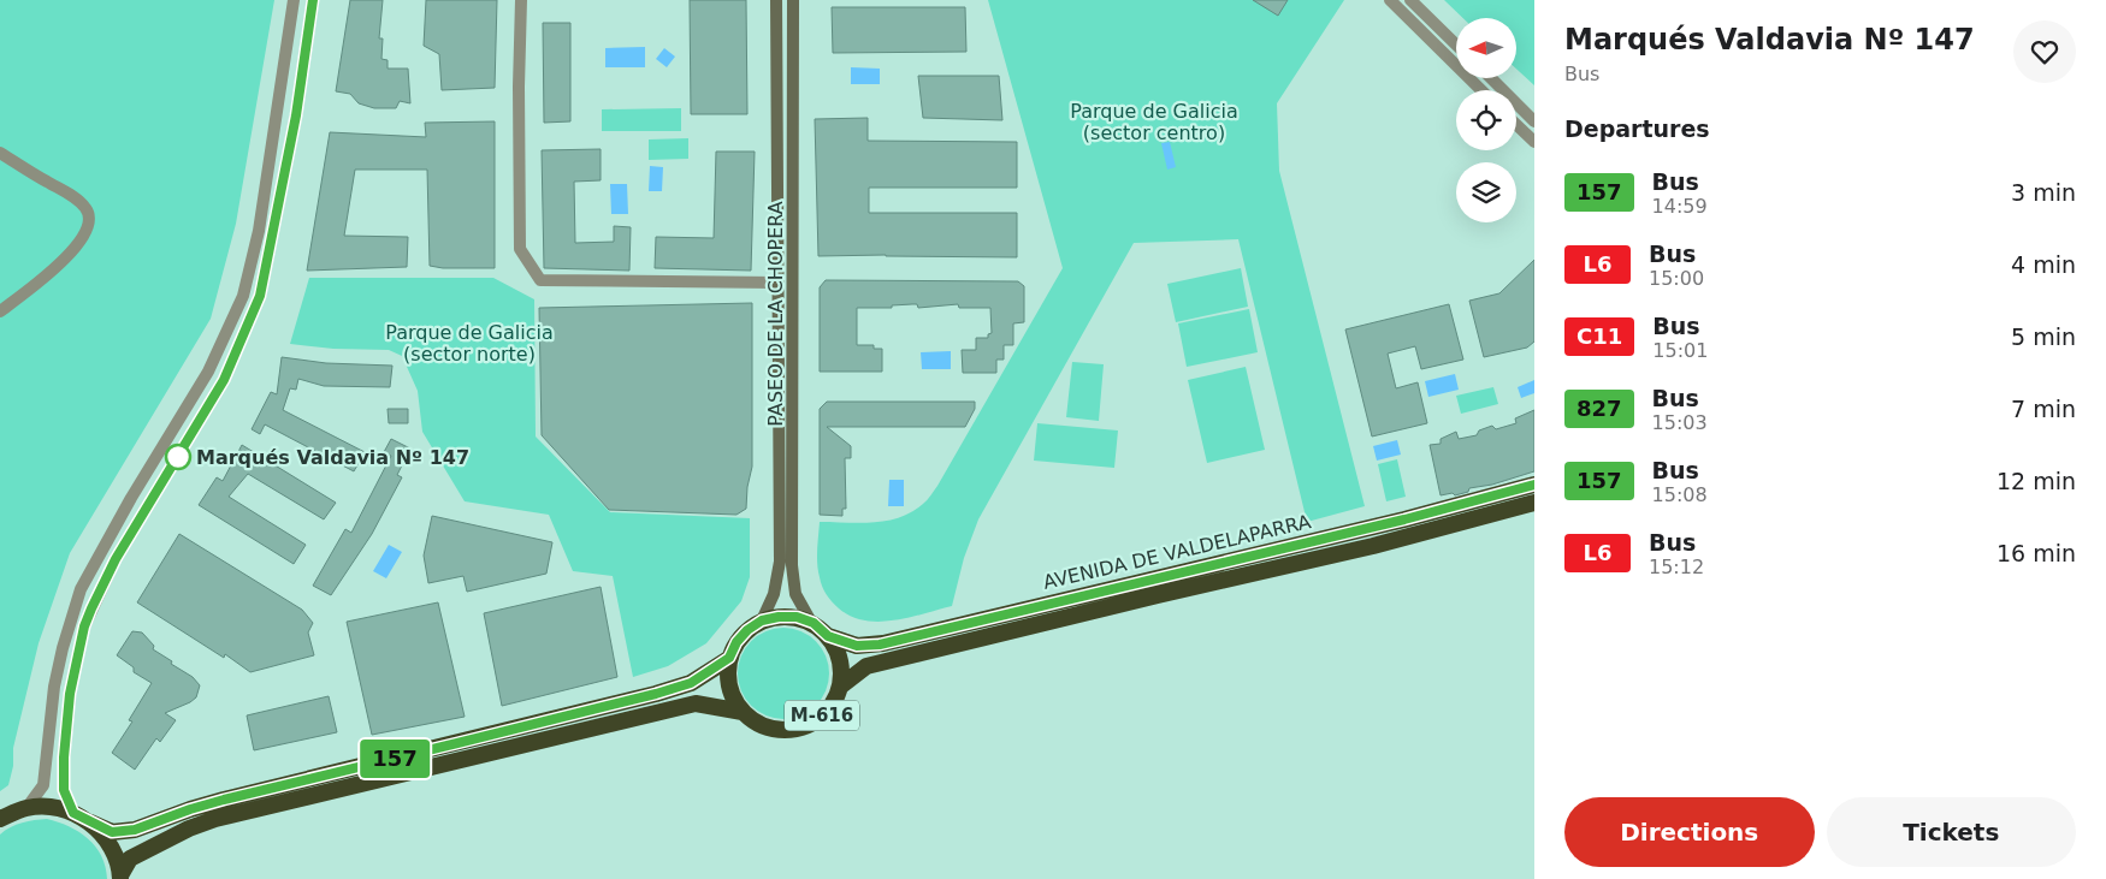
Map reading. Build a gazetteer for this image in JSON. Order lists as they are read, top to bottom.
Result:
{
  "streets": {
    "highway": ["AVENIDA DE VALDELAPARRA", "M-616"],
    "main road": ["PASEO DE LA CHOPERA"]
  },
  "crossings": [
    ["PASEO DE LA CHOPERA", "AVENIDA DE VALDELAPARRA"],
    ["PASEO DE LA CHOPERA", "M-616"],
    ["AVENIDA DE VALDELAPARRA", "M-616"]
  ],
  "parks": ["Parque de Galicia (sector centro)", "Parque de Galicia (sector norte)"],
  "places": ["Marqués Valdavia Nº 147"],
  "lines": ["bus line 157"],
  "north": "left",
  "page": {
    "on_map": "157",
    "heading": [
      ["Marqués Valdavia Nº 147", "Bus"],
      "Departures"
    ],
    "list": [
      {
        "mark": "157",
        "name": "Bus",
        "note": "14:59",
        "value": "3 min"
      },
      {
        "mark": "L6",
        "name": "Bus",
        "note": "15:00",
        "value": "4 min"
      },
      {
        "mark": "C11",
        "name": "Bus",
        "note": "15:01",
        "value": "5 min"
      },
      {
        "mark": "827",
        "name": "Bus",
        "note": "15:03",
        "value": "7 min"
      },
      {
        "mark": "157",
        "name": "Bus",
        "note": "15:08",
        "value": "12 min"
      },
      {
        "mark": "L6",
        "name": "Bus",
        "note": "15:12",
        "value": "16 min"
      }
    ],
    "buttons": ["Directions", "Tickets"]
  }
}
